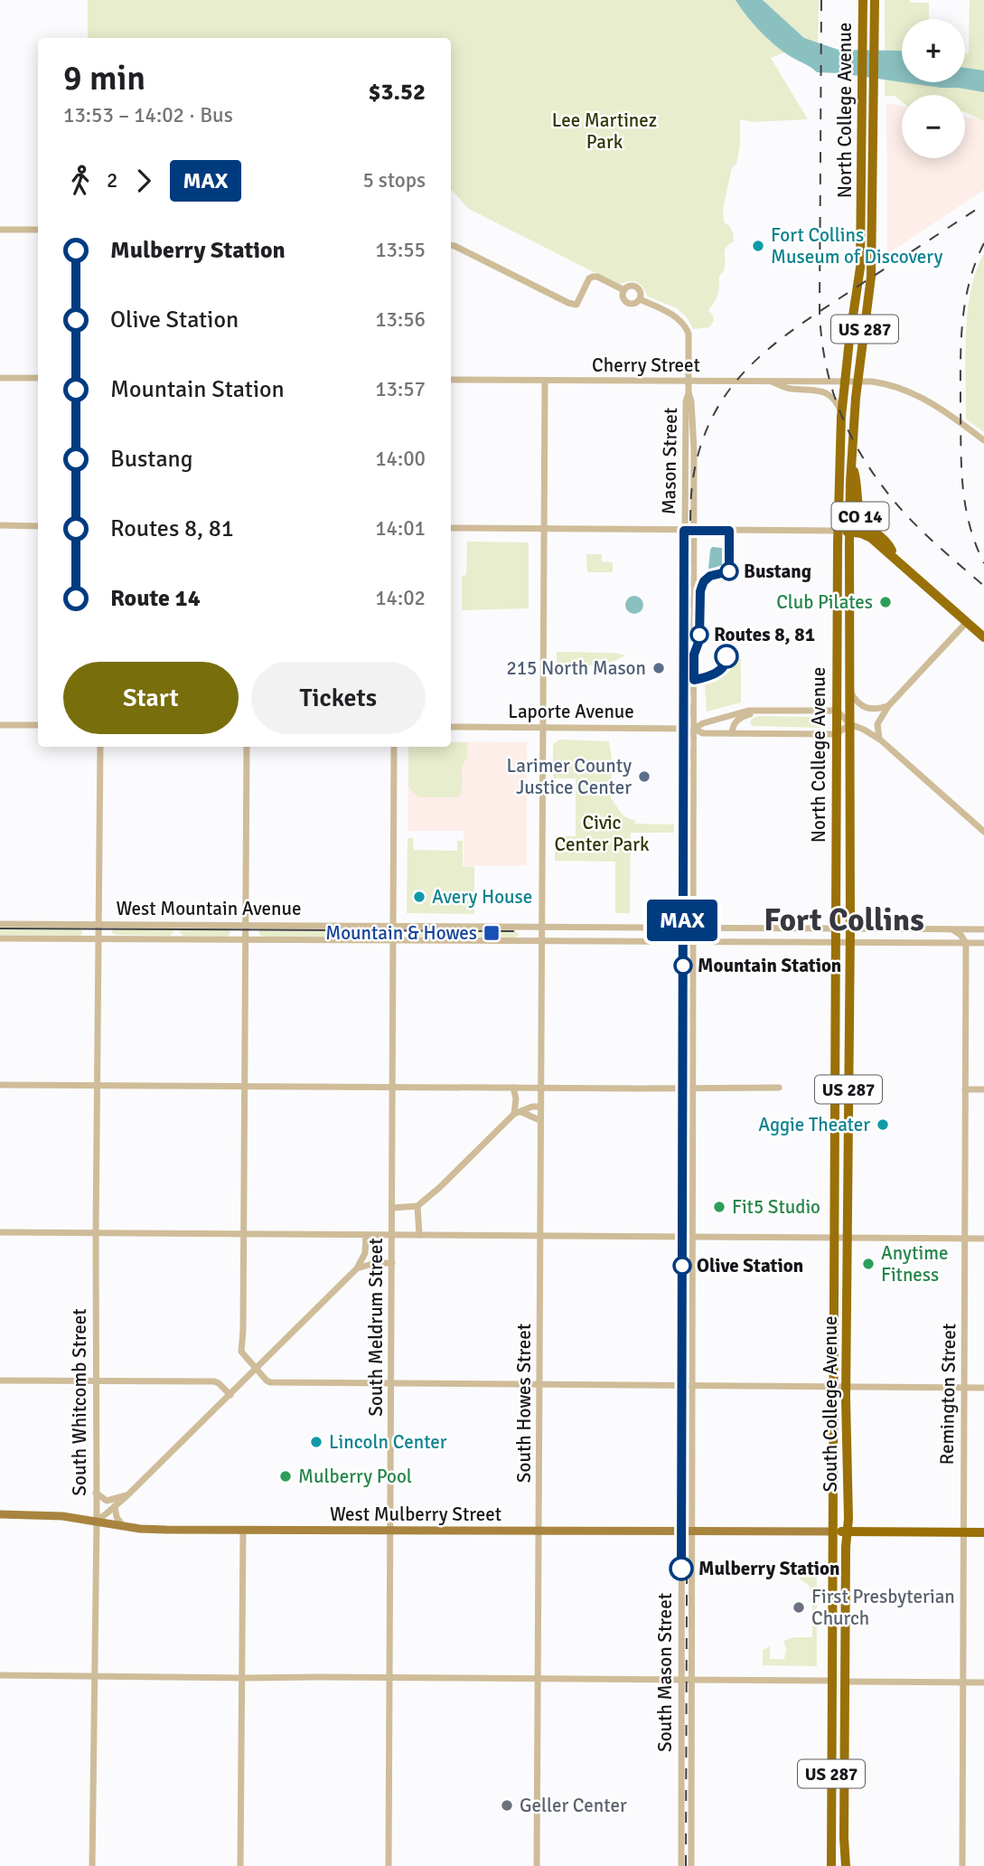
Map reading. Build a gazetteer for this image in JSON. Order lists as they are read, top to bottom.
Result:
{
  "streets": {
    "highway": [
      "North College Avenue",
      "US 287",
      "CO 14",
      "South College Avenue"
    ],
    "main road": ["West Mulberry Street"],
    "street": [
      "Cherry Street",
      "Mason Street",
      "Laporte Avenue",
      "West Mountain Avenue",
      "South Meldrum Street",
      "Remington Street",
      "South Whitcomb Street",
      "South Howes Street",
      "South Mason Street"
    ]
  },
  "crossings": [
    ["North College Avenue", "Cherry Street"],
    ["North College Avenue", "CO 14"],
    ["North College Avenue", "Laporte Avenue"],
    ["North College Avenue", "West Mountain Avenue"],
    ["North College Avenue", "South College Avenue"],
    ["Cherry Street", "Mason Street"],
    ["Cherry Street", "South Howes Street"],
    ["Mason Street", "Laporte Avenue"],
    ["Mason Street", "South Mason Street"],
    ["Laporte Avenue", "South Howes Street"],
    ["Laporte Avenue", "South Mason Street"],
    ["West Mountain Avenue", "South Meldrum Street"],
    ["West Mountain Avenue", "Remington Street"],
    ["West Mountain Avenue", "South Whitcomb Street"],
    ["West Mountain Avenue", "South Howes Street"],
    ["West Mountain Avenue", "South College Avenue"],
    ["West Mountain Avenue", "South Mason Street"],
    ["South Meldrum Street", "West Mulberry Street"],
    ["South Whitcomb Street", "West Mulberry Street"],
    ["South Howes Street", "West Mulberry Street"],
    ["South College Avenue", "West Mulberry Street"],
    ["West Mulberry Street", "South Mason Street"]
  ],
  "districts": ["Fort Collins"],
  "parks": ["Lee Martinez Park", "Civic Center Park"],
  "places": {
    "other": [
      "Fort Collins Museum of Discovery",
      "Bustang",
      "Club Pilates",
      "Routes 8, 81",
      "215 North Mason",
      "Larimer County Justice Center",
      "Avery House",
      "Mountain Station",
      "Aggie Theater",
      "Fit5 Studio",
      "Anytime Fitness",
      "Olive Station",
      "Lincoln Center",
      "Mulberry Pool",
      "Mulberry Station",
      "First Presbyterian Church",
      "Geller Center"
    ],
    "transit": ["Mountain & Howes"]
  },
  "lines": ["bus line MAX"],
  "page": {
    "on_map": "MAX",
    "map_buttons": ["+", "−"],
    "heading": ["9 min", "13:53 – 14:02 · Bus", "$3.52"],
    "legs": ["2", "MAX", "5 stops"],
    "list": [
      {
        "name": "Mulberry Station",
        "value": "13:55"
      },
      {
        "name": "Olive Station",
        "value": "13:56"
      },
      {
        "name": "Mountain Station",
        "value": "13:57"
      },
      {
        "name": "Bustang",
        "value": "14:00"
      },
      {
        "name": "Routes 8, 81",
        "value": "14:01"
      },
      {
        "name": "Route 14",
        "value": "14:02"
      }
    ],
    "buttons": ["Start", "Tickets"]
  }
}
